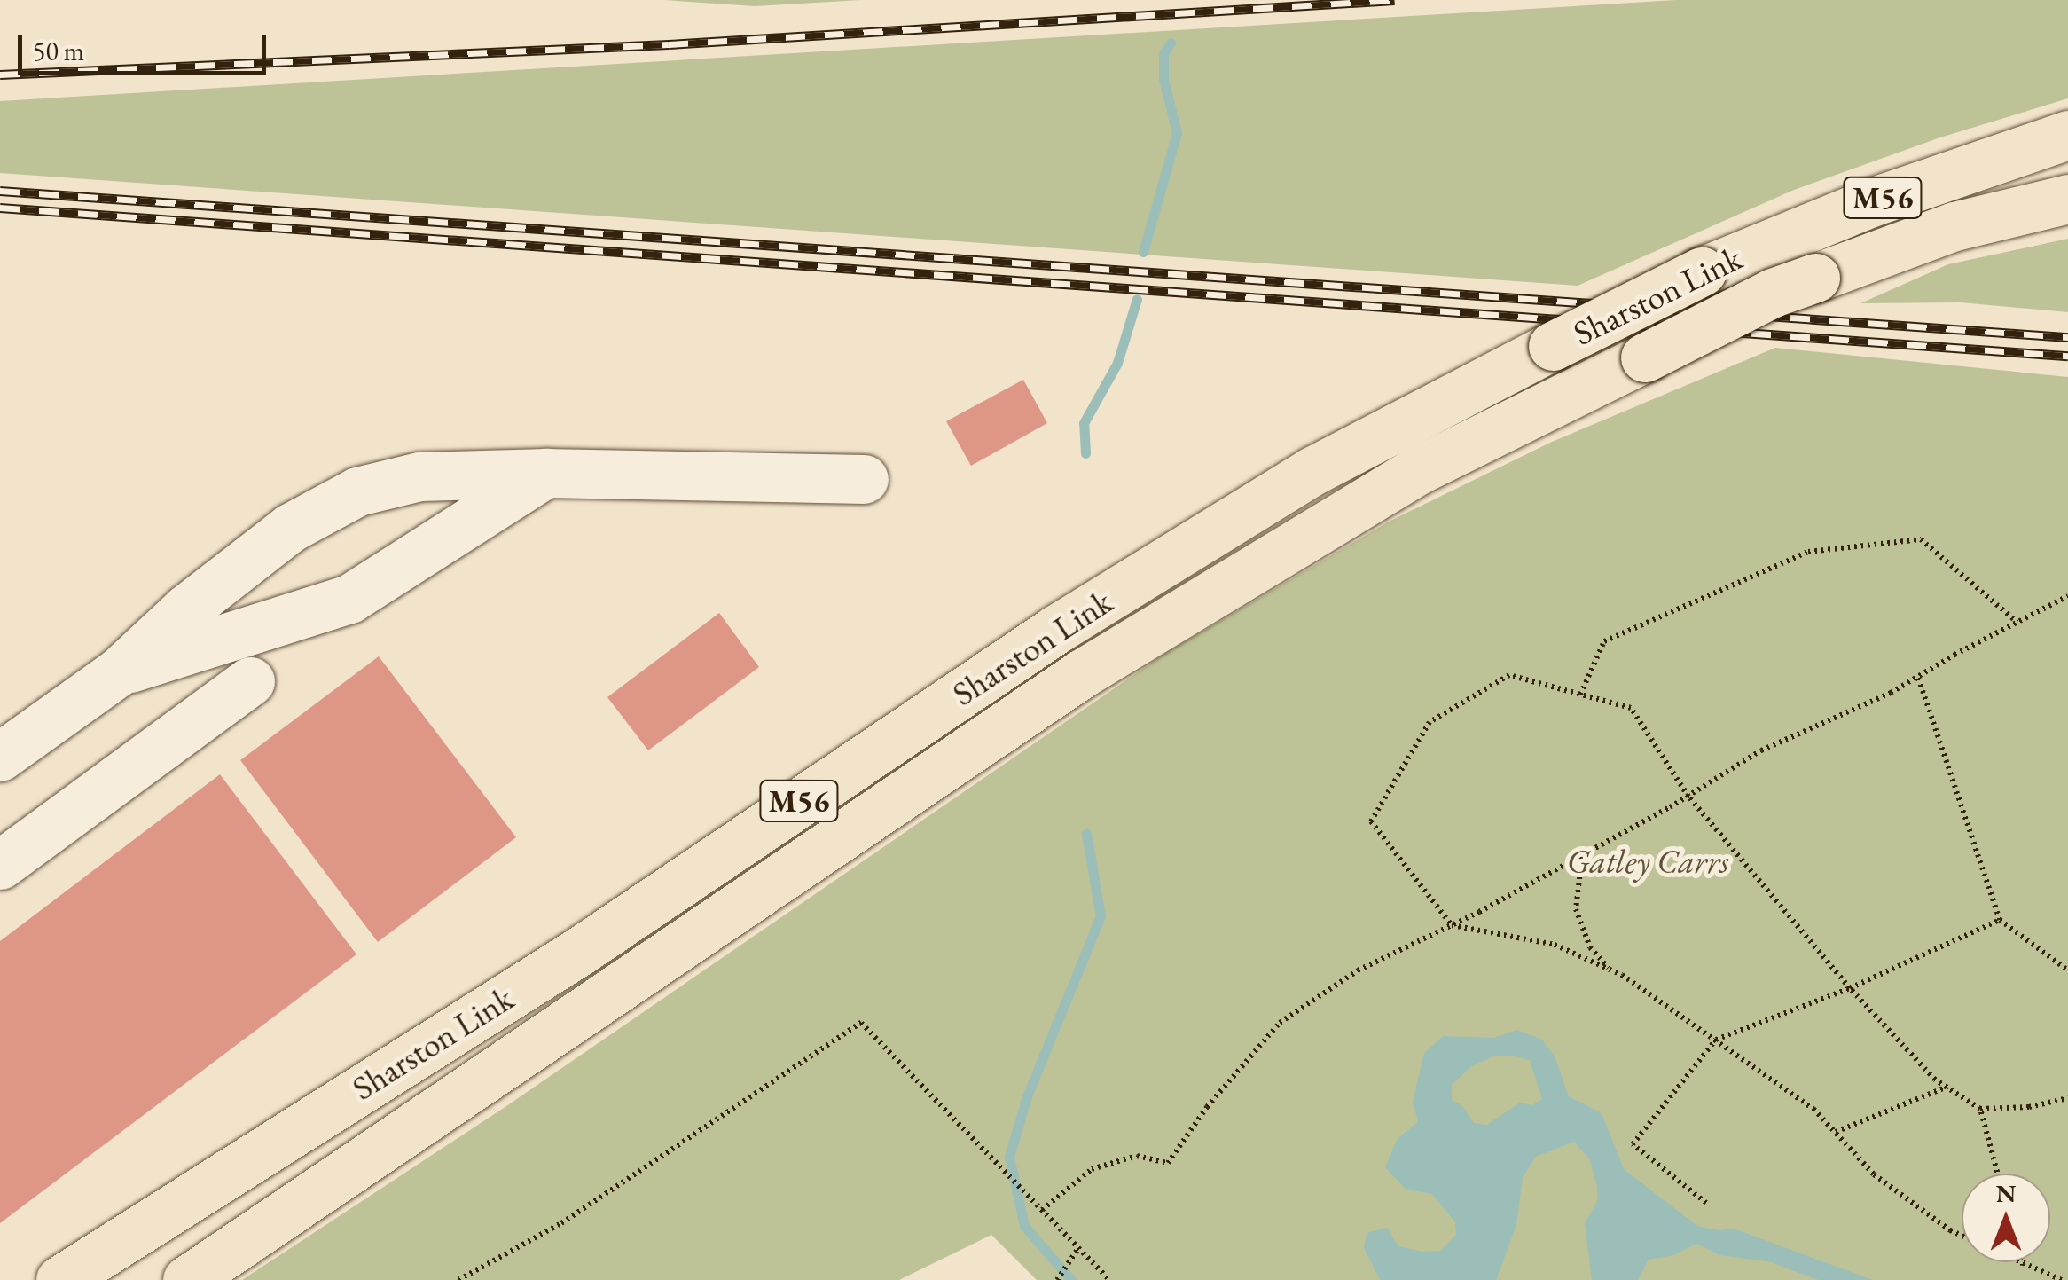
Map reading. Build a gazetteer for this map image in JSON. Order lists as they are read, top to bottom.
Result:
{
  "streets": {
    "highway": ["M56", "Sharston Link"]
  },
  "parks": ["Gatley Carrs"],
  "scale_bar": "50 m",
  "north": "top"
}
